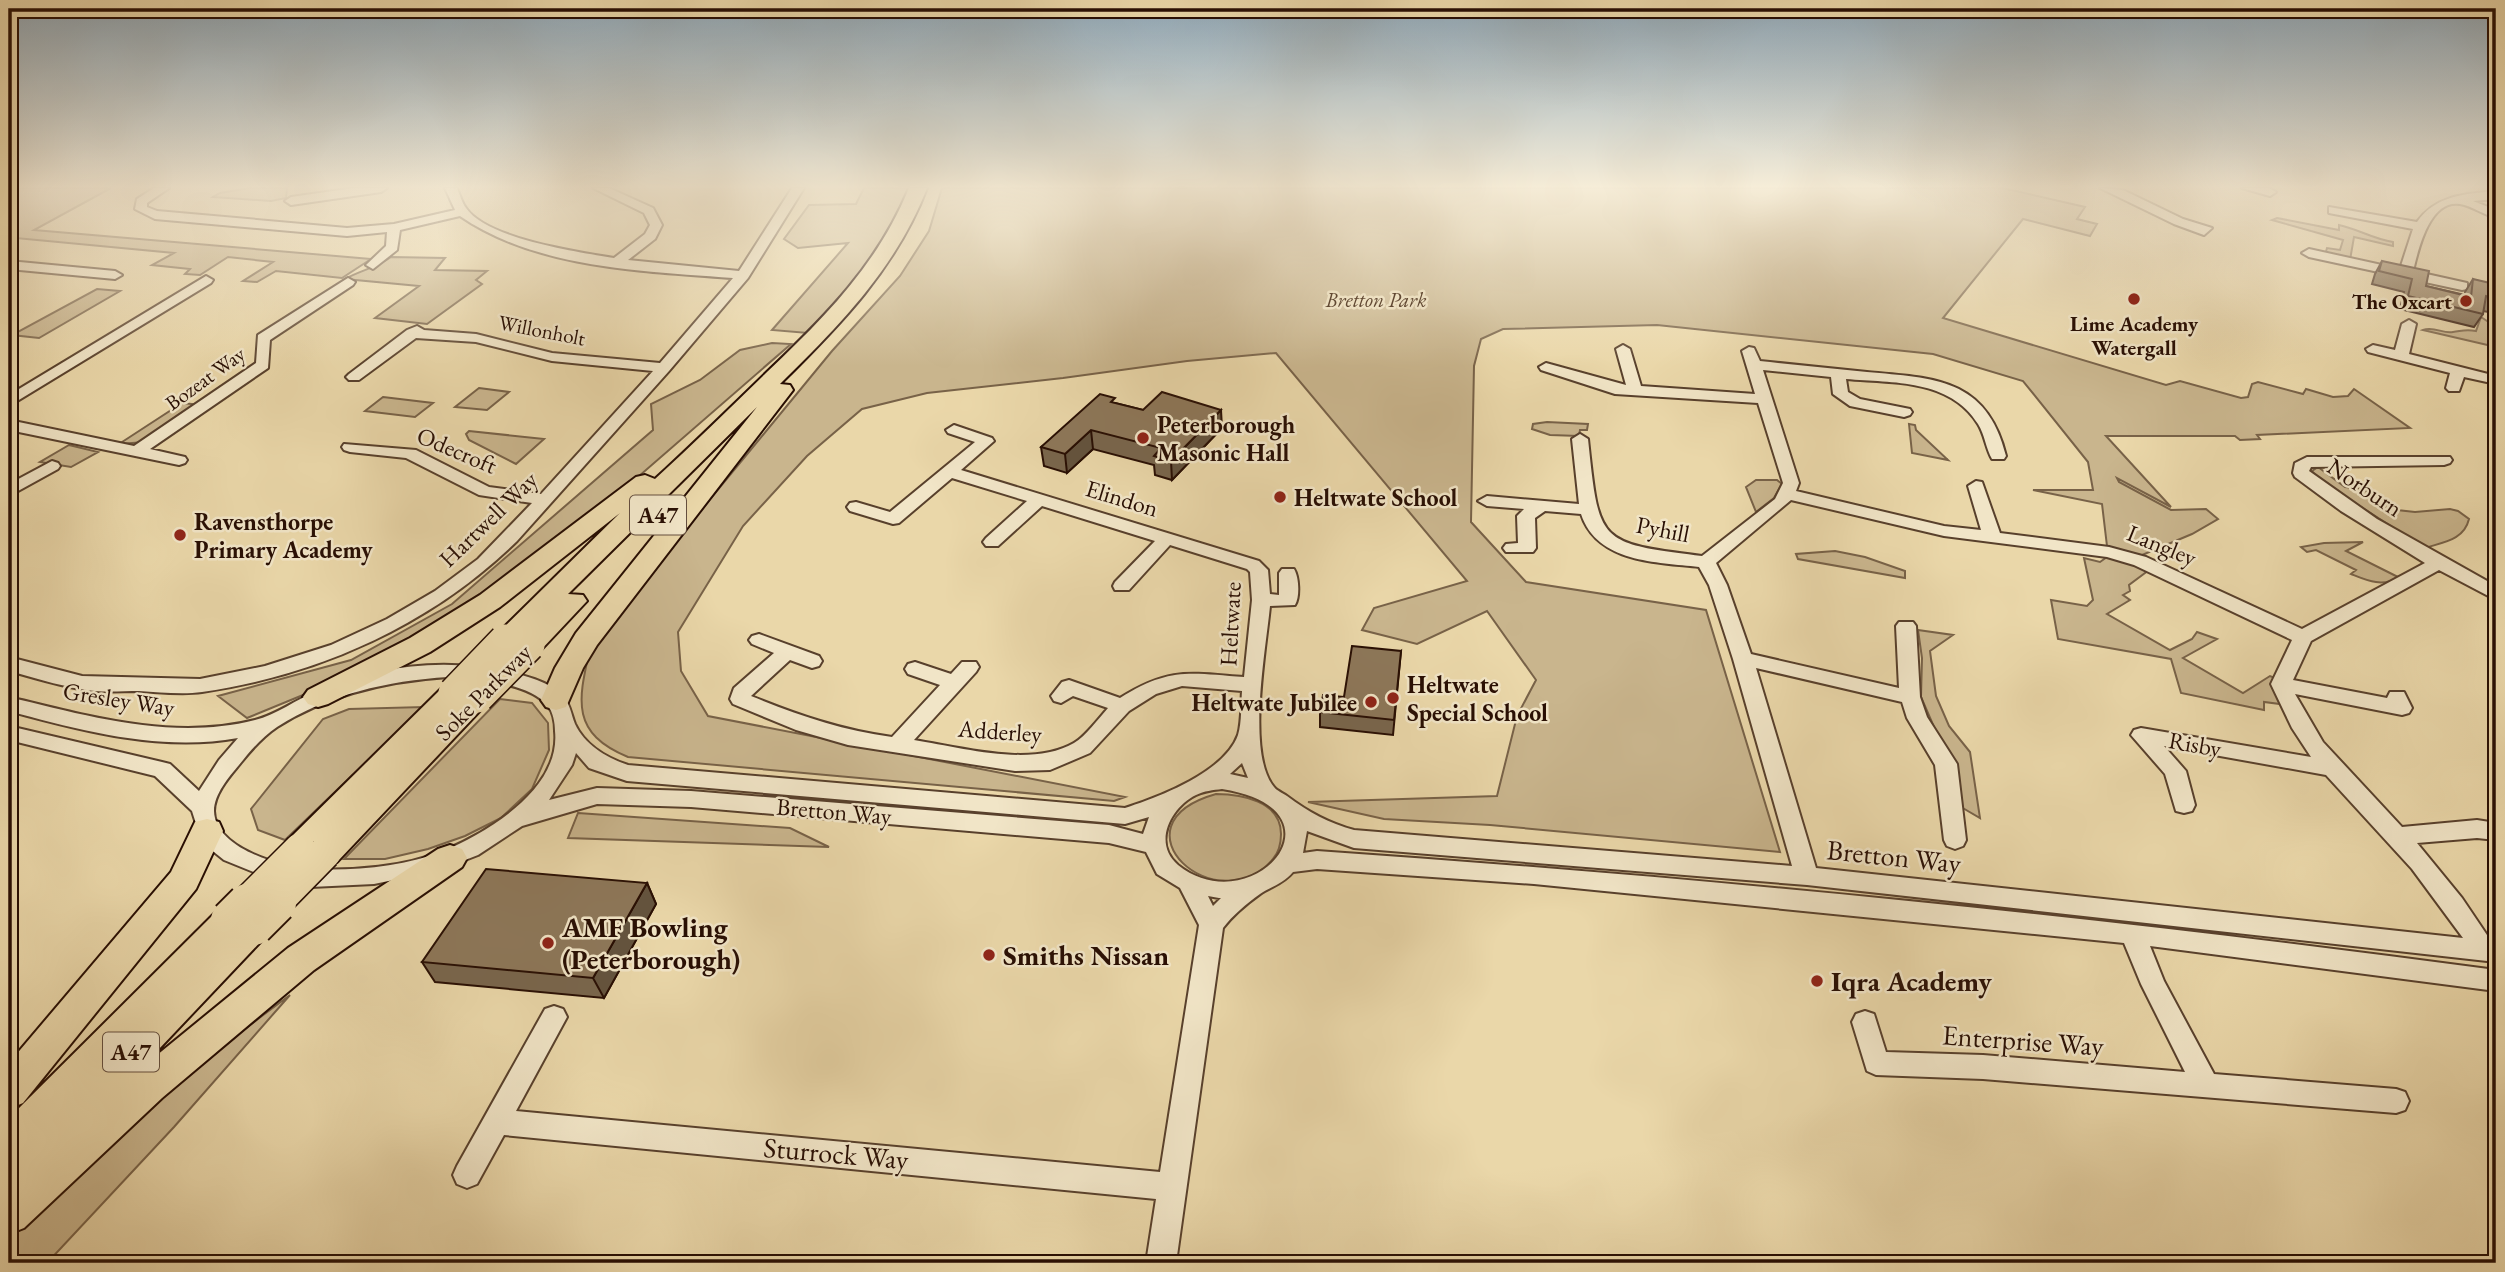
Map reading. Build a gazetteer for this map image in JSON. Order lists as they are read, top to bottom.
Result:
{
  "streets": {
    "highway": ["A47", "Soke Parkway"],
    "street": [
      "Willonholt",
      "Bozeat Way",
      "Odecroft",
      "Norburn",
      "Elindon",
      "Hartwell Way",
      "Pyhill",
      "Langley",
      "Heltwate",
      "Gresley Way",
      "Adderley",
      "Risby",
      "Bretton Way",
      "Enterprise Way",
      "Sturrock Way"
    ]
  },
  "crossings": [
    ["Willonholt", "Hartwell Way"],
    ["Odecroft", "Hartwell Way"],
    ["Elindon", "Heltwate"],
    ["A47", "Soke Parkway"],
    ["Heltwate", "Adderley"],
    ["Heltwate", "Bretton Way"]
  ],
  "parks": ["Bretton Park"],
  "places": [
    "Lime Academy Watergall",
    "The Oxcart",
    "Peterborough Masonic Hall",
    "Heltwate School",
    "Ravensthorpe Primary Academy",
    "Heltwate Special School",
    "Heltwate Jubilee",
    "AMF Bowling (Peterborough)",
    "Smiths Nissan",
    "Iqra Academy"
  ]
}
